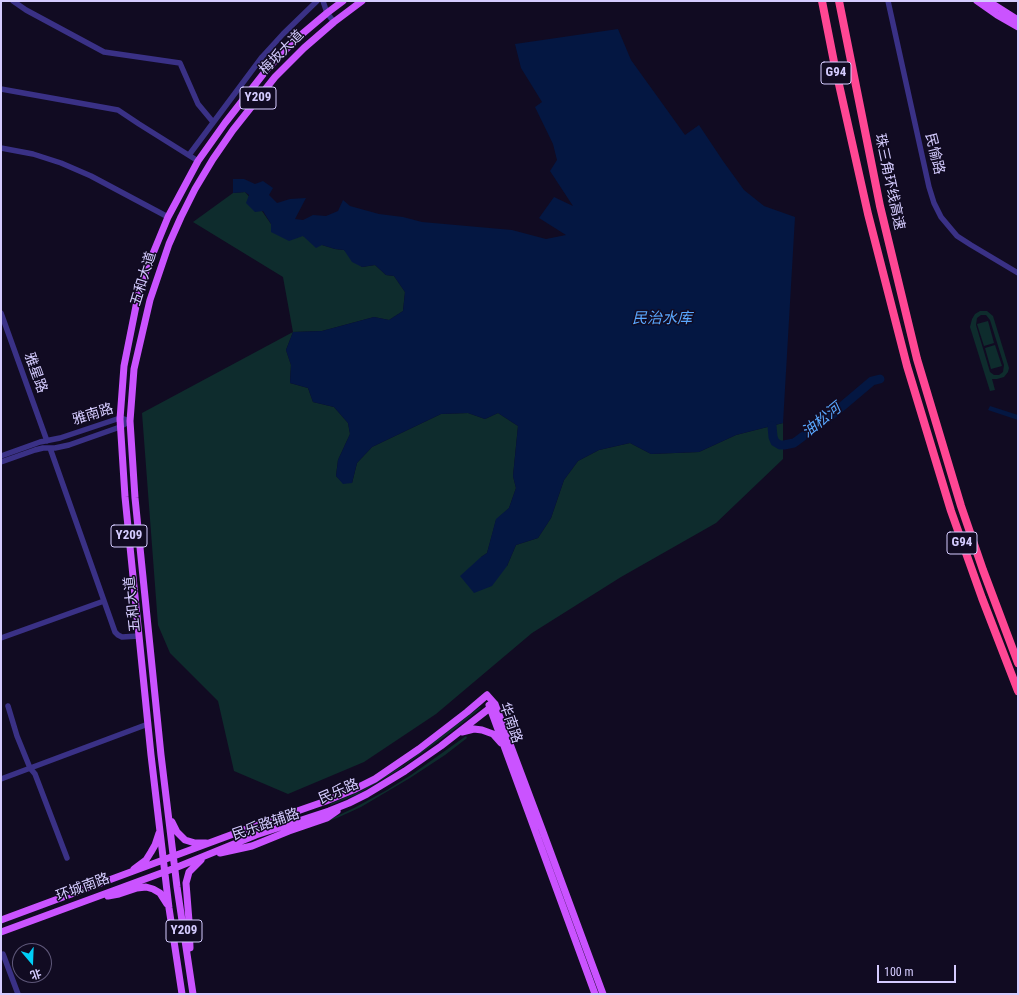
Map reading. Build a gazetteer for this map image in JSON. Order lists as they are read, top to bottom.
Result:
{
  "streets": {
    "highway": ["G94", "珠三角环线高速"],
    "main road": [
      "梅坂大道",
      "Y209",
      "五和大道",
      "华南路",
      "民乐路",
      "环城南路"
    ],
    "street": ["民愉路", "雅星路", "雅南路"]
  },
  "crossings": [
    ["梅坂大道", "五和大道"],
    ["五和大道", "雅南路"],
    ["五和大道", "民乐路"],
    ["五和大道", "环城南路"],
    ["雅星路", "雅南路"],
    ["华南路", "民乐路"],
    ["民乐路", "环城南路"]
  ],
  "water": ["民治水库", "油松河"],
  "scale_bar": "100 m",
  "north": "bottom"
}
